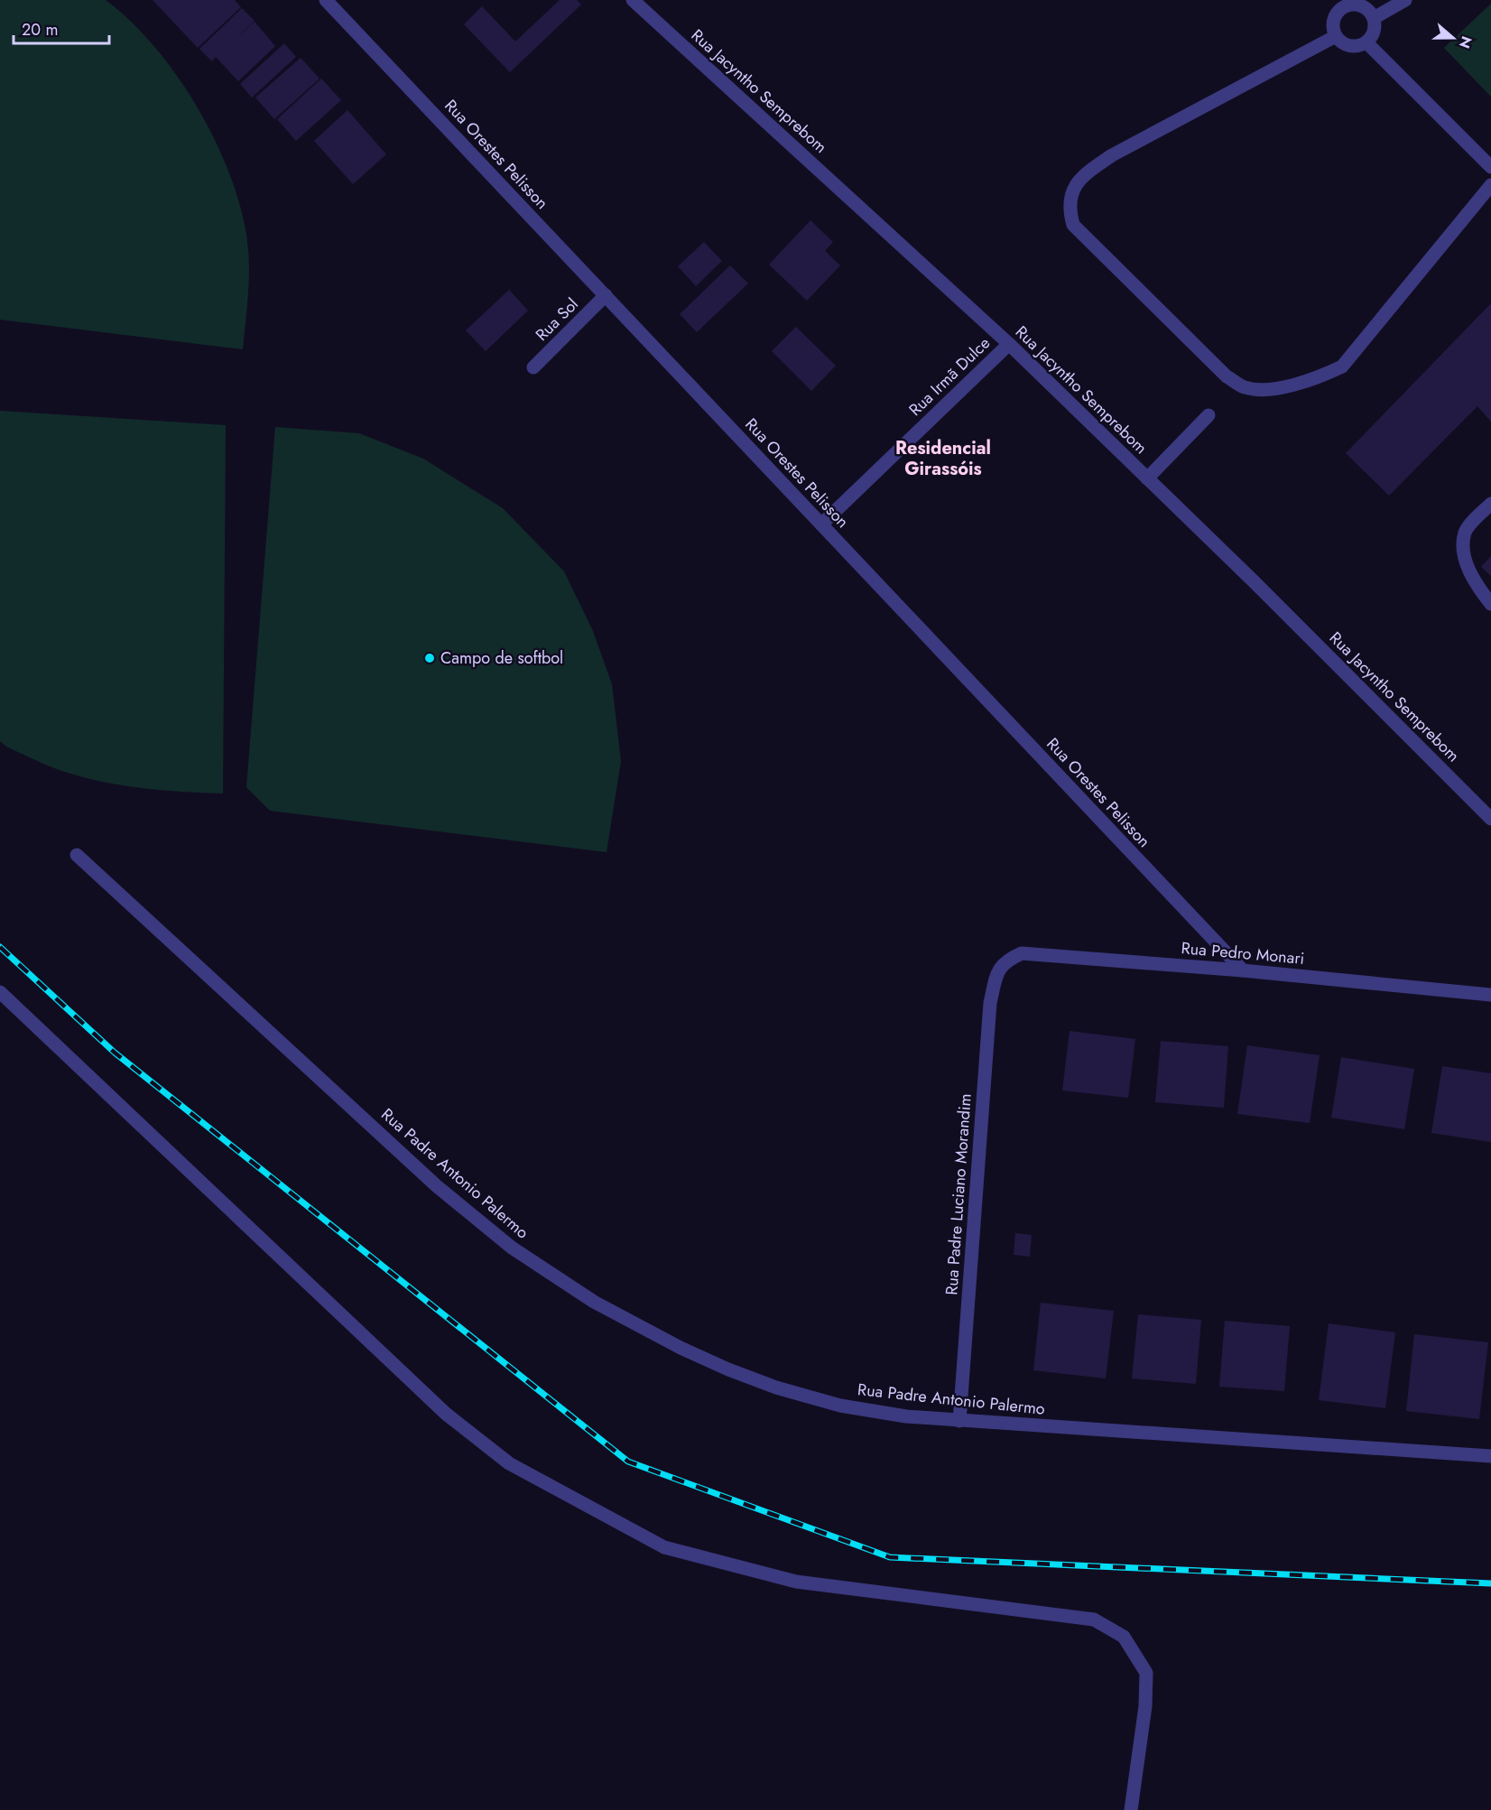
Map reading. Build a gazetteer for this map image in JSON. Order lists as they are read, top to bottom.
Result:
{
  "streets": {
    "street": [
      "Rua Jacyntho Semprebom",
      "Rua Orestes Pelisson",
      "Rua Sol",
      "Rua Irmã Dulce",
      "Rua Pedro Monari",
      "Rua Padre Antonio Palermo",
      "Rua Padre Luciano Morandim"
    ]
  },
  "crossings": [
    ["Rua Jacyntho Semprebom", "Rua Irmã Dulce"],
    ["Rua Orestes Pelisson", "Rua Sol"],
    ["Rua Orestes Pelisson", "Rua Irmã Dulce"],
    ["Rua Orestes Pelisson", "Rua Pedro Monari"],
    ["Rua Pedro Monari", "Rua Padre Luciano Morandim"],
    ["Rua Padre Antonio Palermo", "Rua Padre Luciano Morandim"]
  ],
  "districts": ["Residencial Girassóis"],
  "places": ["Campo de softbol"],
  "scale_bar": "20 m",
  "north": "right"
}
